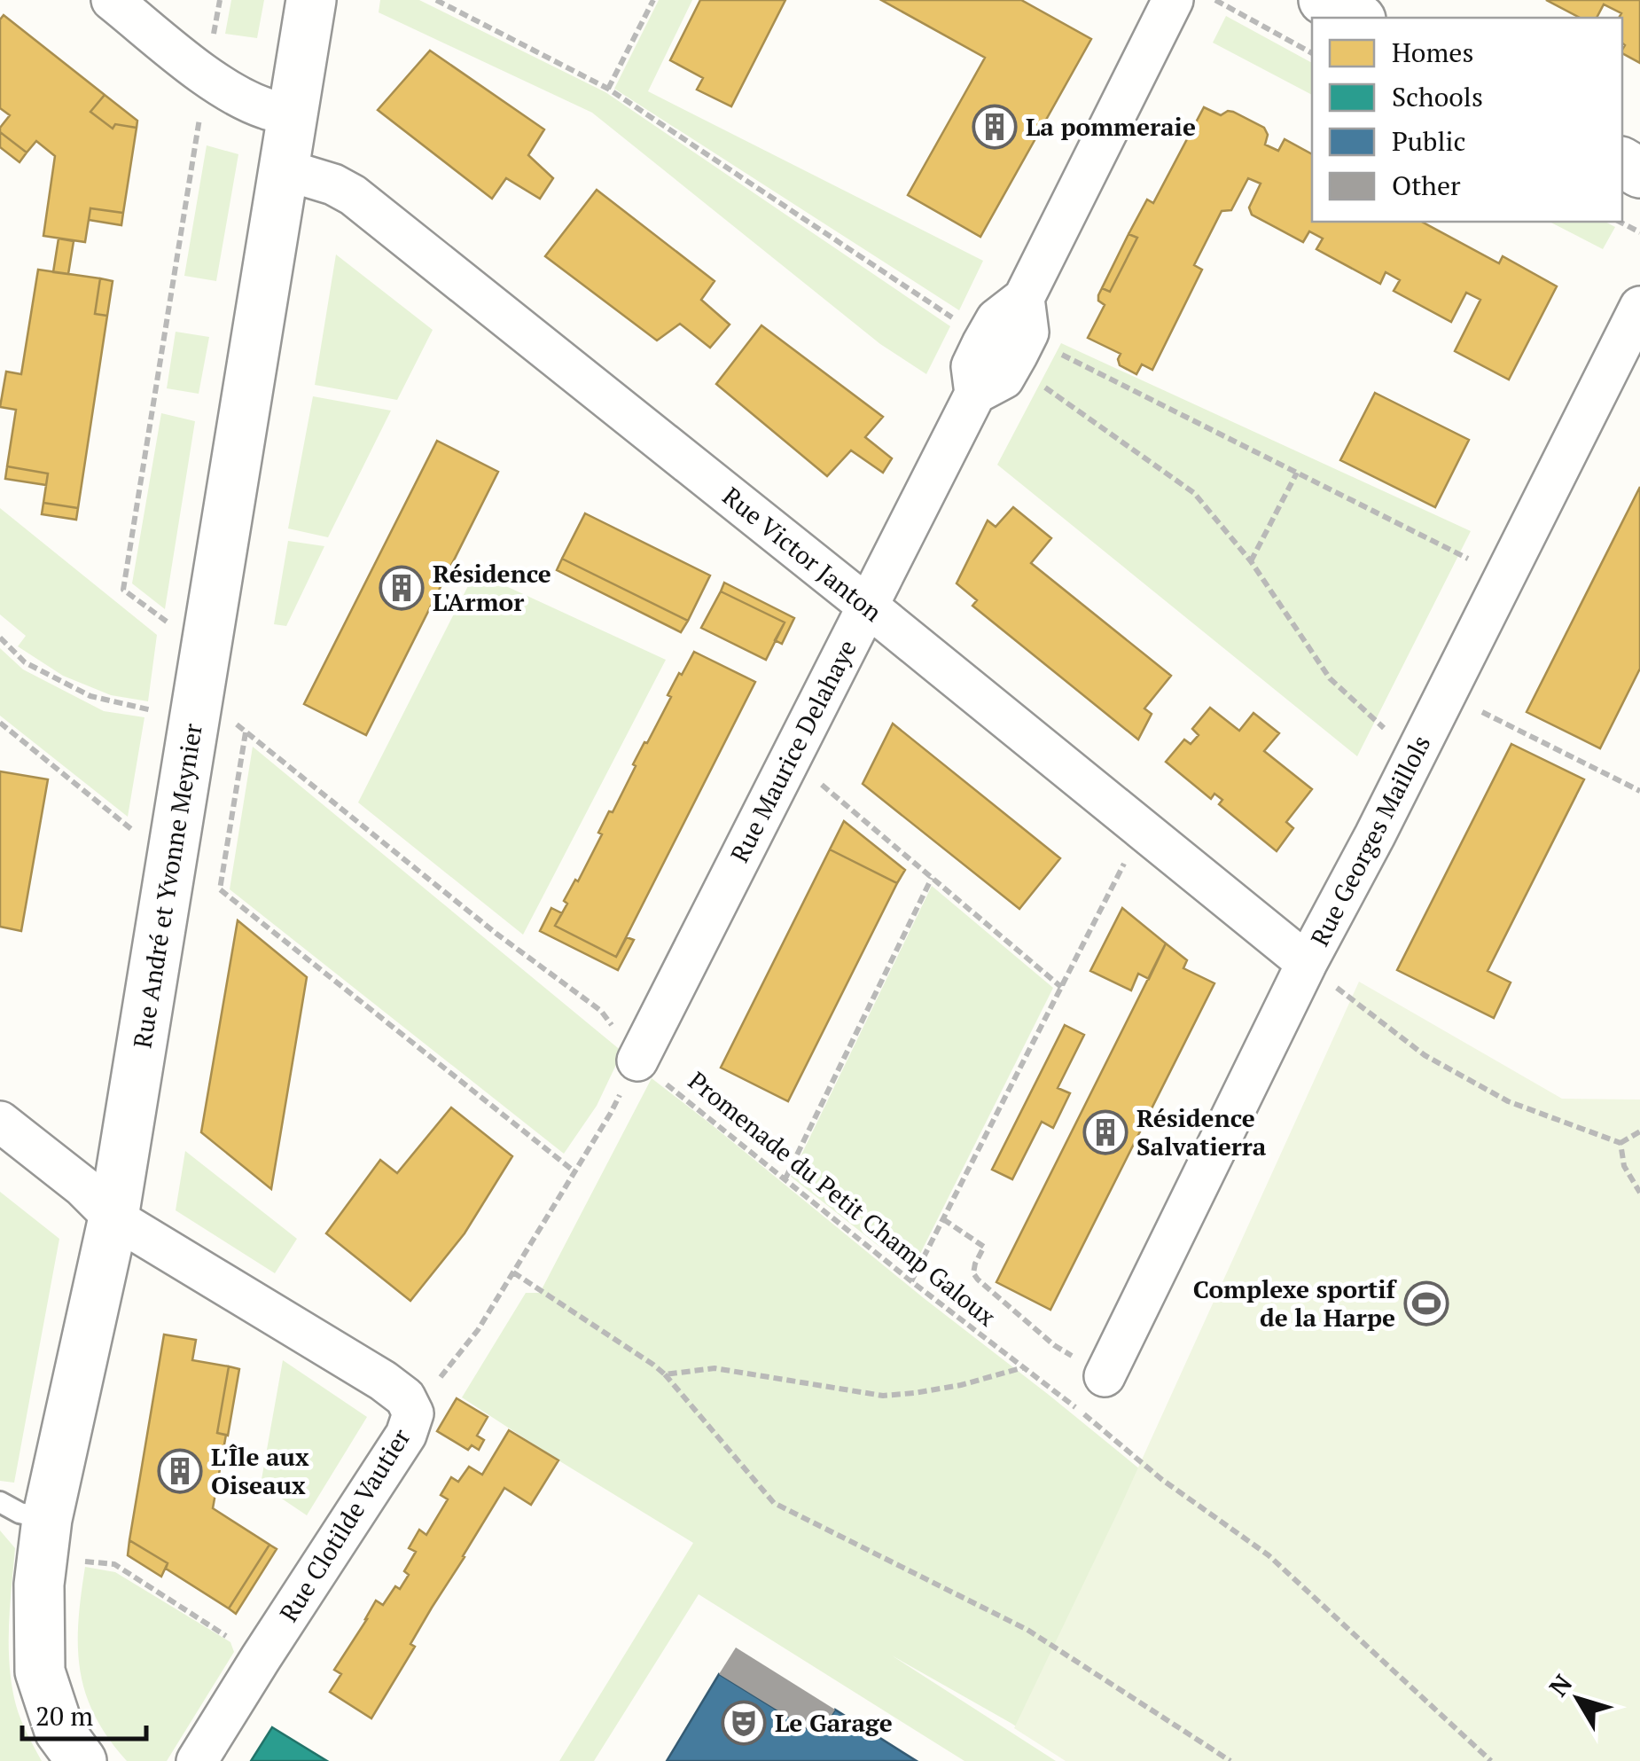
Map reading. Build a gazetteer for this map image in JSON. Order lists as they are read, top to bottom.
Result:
{
  "streets": {
    "street": [
      "Rue Victor Janton",
      "Rue Maurice Delahaye",
      "Rue Georges Maillols",
      "Rue André et Yvonne Meynier",
      "Rue Clotilde Vautier"
    ],
    "path": ["Promenade du Petit Champ Galoux"]
  },
  "crossings": [
    ["Rue Victor Janton", "Rue Maurice Delahaye"],
    ["Rue Victor Janton", "Rue Georges Maillols"],
    ["Rue Victor Janton", "Rue André et Yvonne Meynier"],
    ["Rue Maurice Delahaye", "Promenade du Petit Champ Galoux"],
    ["Rue André et Yvonne Meynier", "Promenade du Petit Champ Galoux"],
    ["Rue André et Yvonne Meynier", "Rue Clotilde Vautier"]
  ],
  "places": {
    "building": [
      "La pommeraie",
      "Résidence L'Armor",
      "Résidence Salvatierra",
      "L'Île aux Oiseaux"
    ],
    "sports": ["Complexe sportif de la Harpe"],
    "theatre": ["Le Garage"]
  },
  "legend": [
    "Homes",
    "Schools",
    "Public",
    "Other"
  ],
  "scale_bar": "20 m",
  "north": "top left"
}
